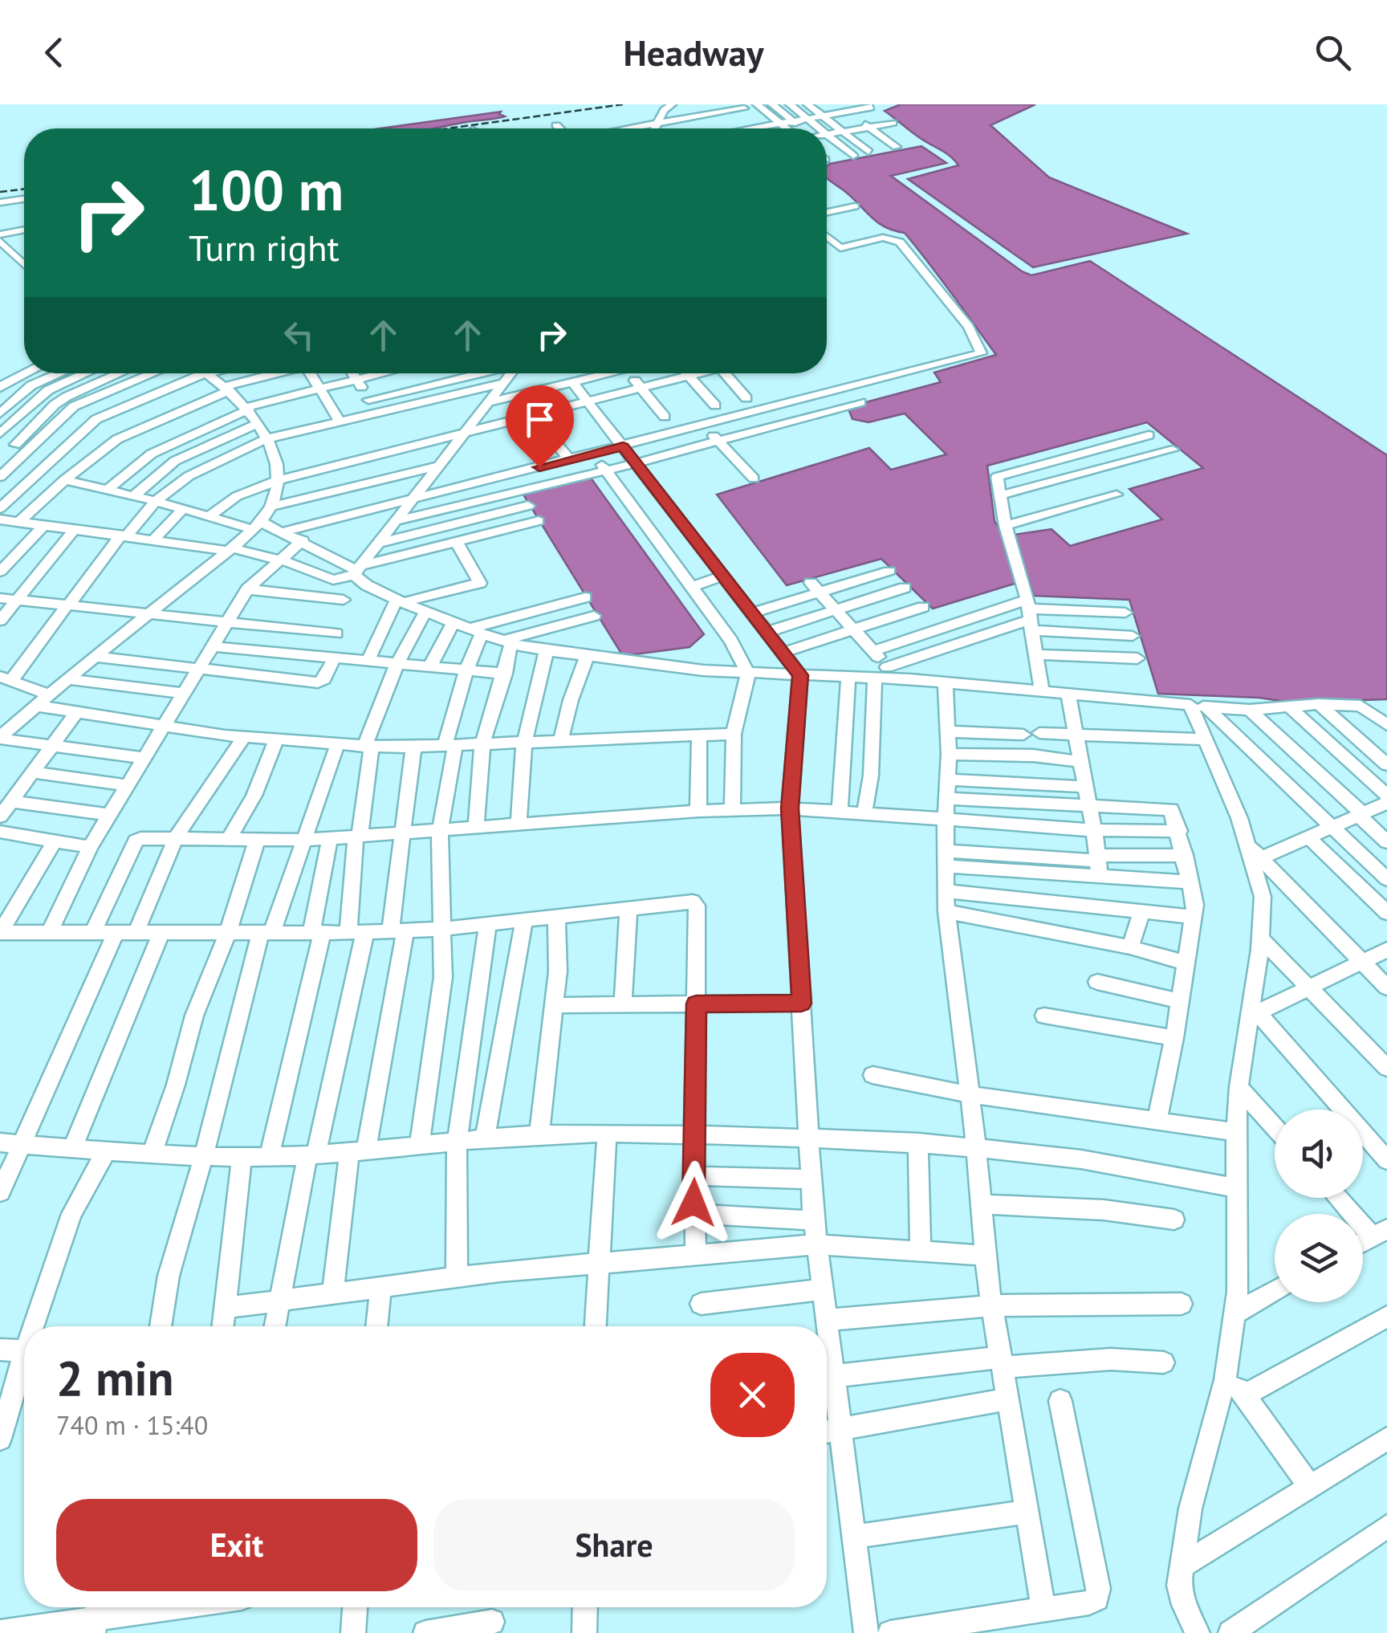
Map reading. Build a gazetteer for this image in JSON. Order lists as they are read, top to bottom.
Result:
{
  "page": {
    "header": "Headway",
    "turn": ["100 m", "Turn right"],
    "heading": ["2 min", "740 m · 15:40"],
    "buttons": ["Exit", "Share"]
  }
}
